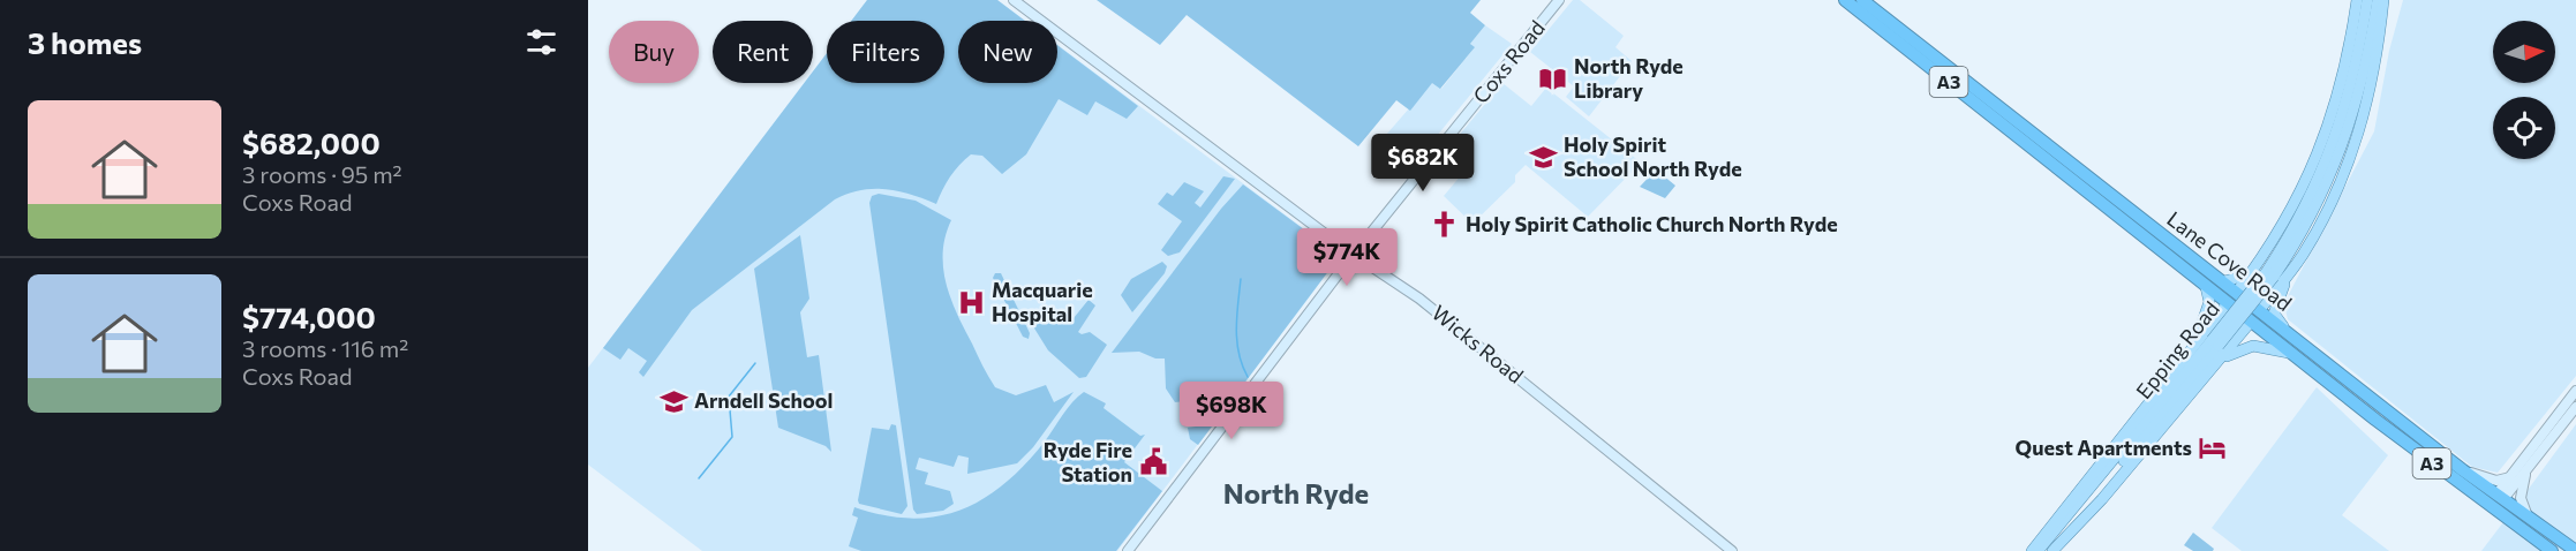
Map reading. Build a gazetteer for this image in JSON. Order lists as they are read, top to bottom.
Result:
{
  "streets": {
    "highway": ["A3", "Lane Cove Road", "Epping Road"],
    "street": ["Coxs Road", "Wicks Road"]
  },
  "crossings": [
    ["Coxs Road", "Wicks Road"],
    ["Lane Cove Road", "Epping Road"]
  ],
  "districts": ["North Ryde"],
  "places": {
    "library": ["North Ryde Library"],
    "school or university": ["Holy Spirit School North Ryde", "Arndell School"],
    "church": ["Holy Spirit Catholic Church North Ryde"],
    "hospital": ["Macquarie Hospital"],
    "hotel": ["Quest Apartments"],
    "public building": ["Ryde Fire Station"]
  },
  "north": "right",
  "page": {
    "heading": "3 homes",
    "chip": [
      "Buy",
      "Rent",
      "Filters",
      "New"
    ],
    "list": [
      {
        "name": "$682,000",
        "note": "3 rooms · 95 m² · Coxs Road"
      },
      {
        "name": "$774,000",
        "note": "3 rooms · 116 m² · Coxs Road"
      }
    ],
    "price": ["$682K", "$774K", "$698K"]
  }
}
